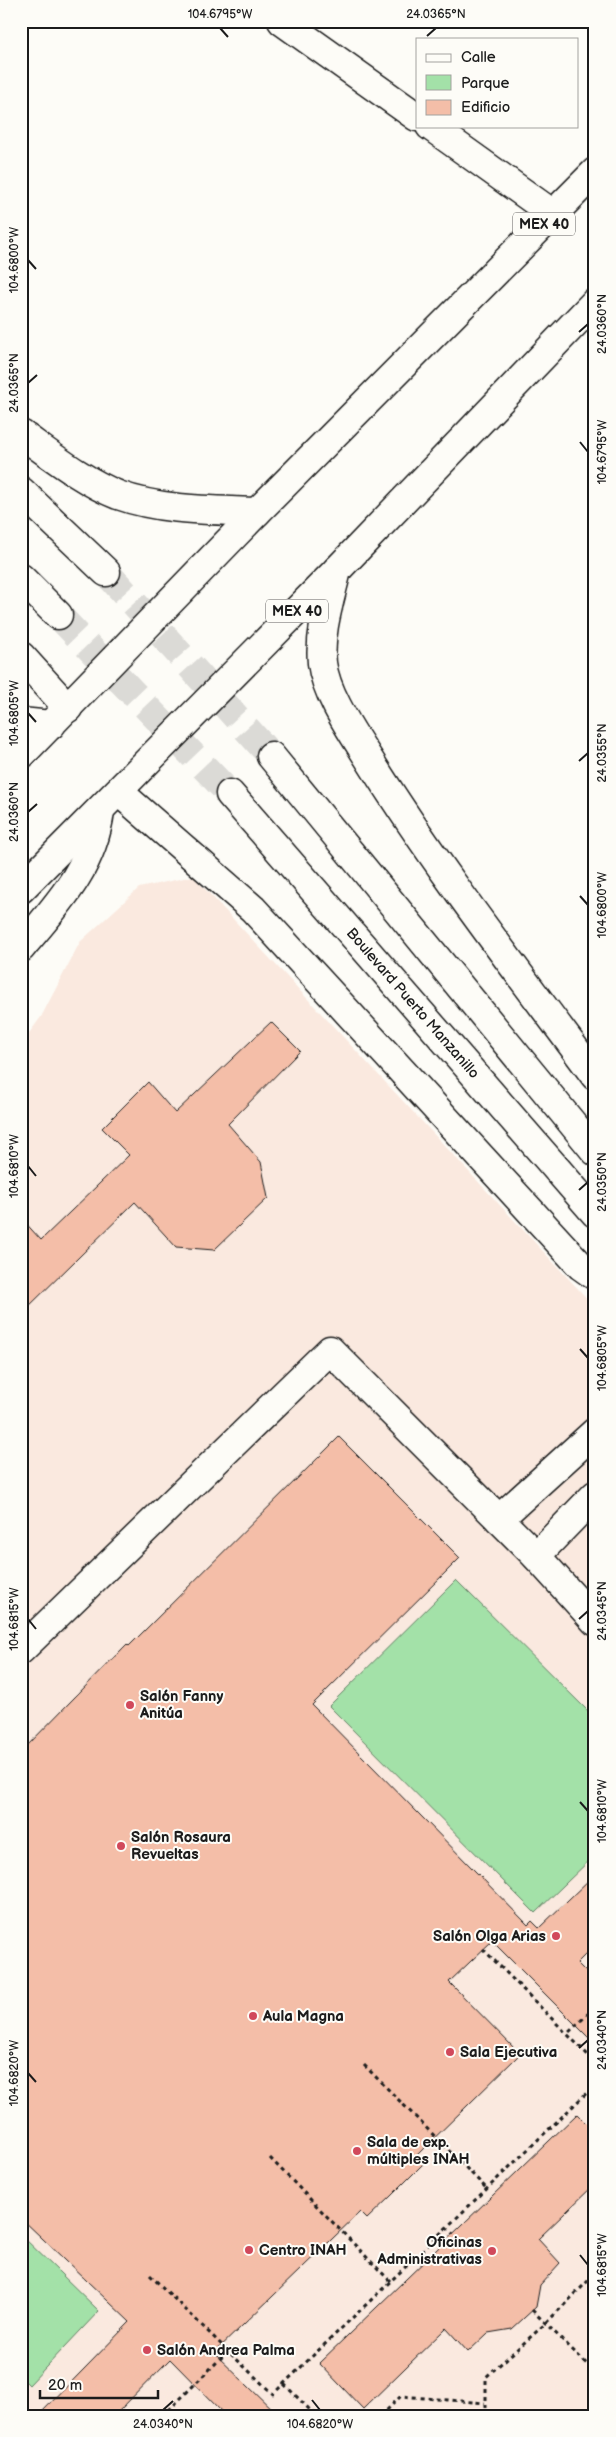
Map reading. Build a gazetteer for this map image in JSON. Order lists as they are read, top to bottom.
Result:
{
  "streets": {
    "main road": ["MEX 40", "Boulevard Puerto Manzanillo"]
  },
  "places": [
    "Salón Fanny Anitúa",
    "Salón Rosaura Revueltas",
    "Salón Olga Arias",
    "Aula Magna",
    "Sala Ejecutiva",
    "Sala de exp. múltiples INAH",
    "Centro INAH",
    "Oficinas Administrativas",
    "Salón Andrea Palma"
  ],
  "legend": ["Calle", "Parque", "Edificio"],
  "scale_bar": "20 m",
  "coordinates": [
    "104.6795°W",
    "24.0365°N",
    "104.6800°W",
    "24.0360°N",
    "104.6805°W",
    "24.0355°N",
    "104.6810°W",
    "24.0350°N",
    "24.0345°N",
    "104.6815°W",
    "24.0340°N",
    "104.6820°W"
  ]
}
